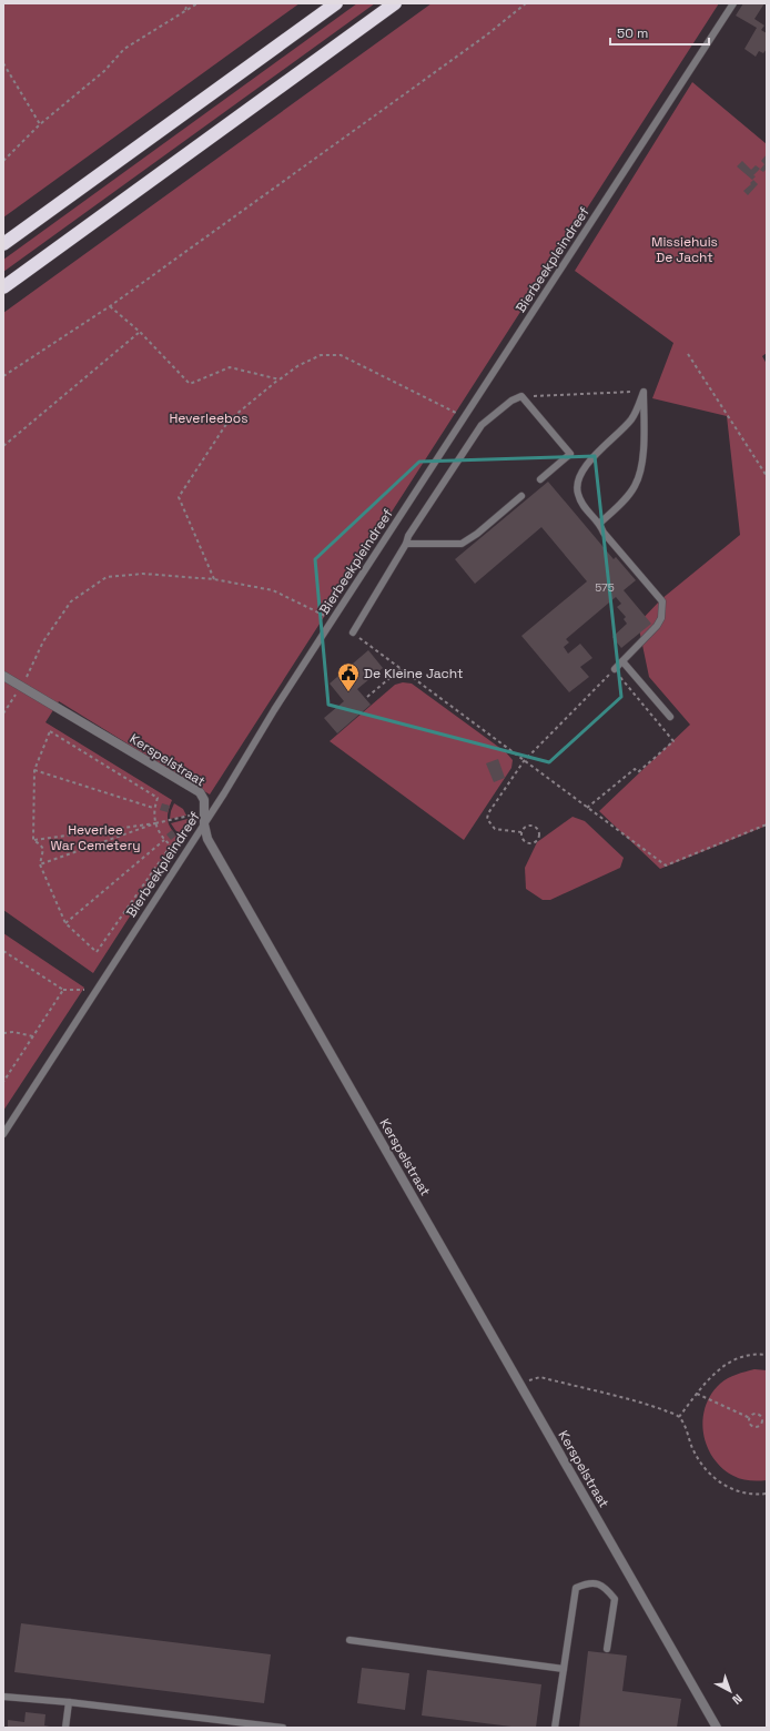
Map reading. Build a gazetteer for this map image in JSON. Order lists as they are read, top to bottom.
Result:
{
  "streets": {
    "street": ["Kerspelstraat"],
    "lane": ["Bierbeekpleindreef"]
  },
  "crossings": [
    ["Bierbeekpleindreef", "Kerspelstraat"]
  ],
  "parks": ["Missiehuis De Jacht", "Heverleebos", "Heverlee War Cemetery"],
  "places": {
    "public building": ["De Kleine Jacht"]
  },
  "house_numbers": ["575"],
  "scale_bar": "50 m",
  "north": "bottom right"
}
